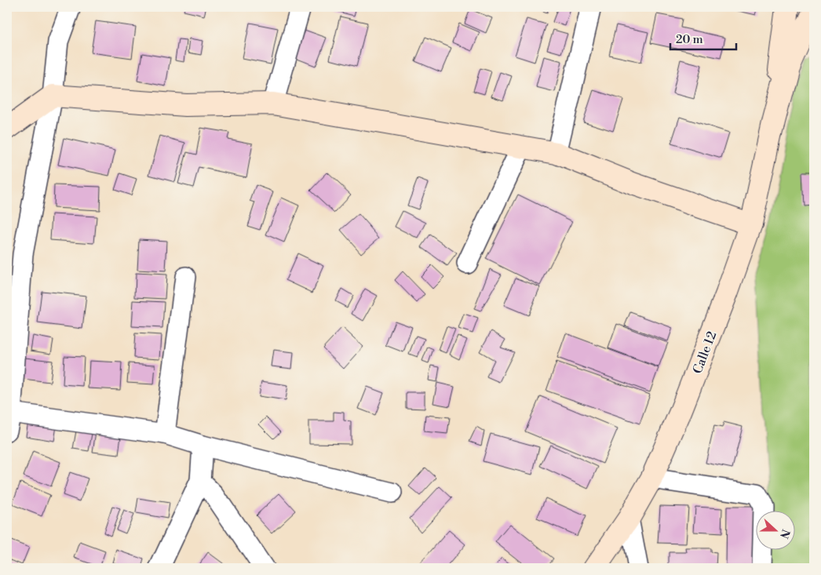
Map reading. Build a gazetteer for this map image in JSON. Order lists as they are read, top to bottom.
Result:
{
  "streets": {
    "street": ["Calle 12"]
  },
  "scale_bar": "20 m",
  "north": "right"
}
